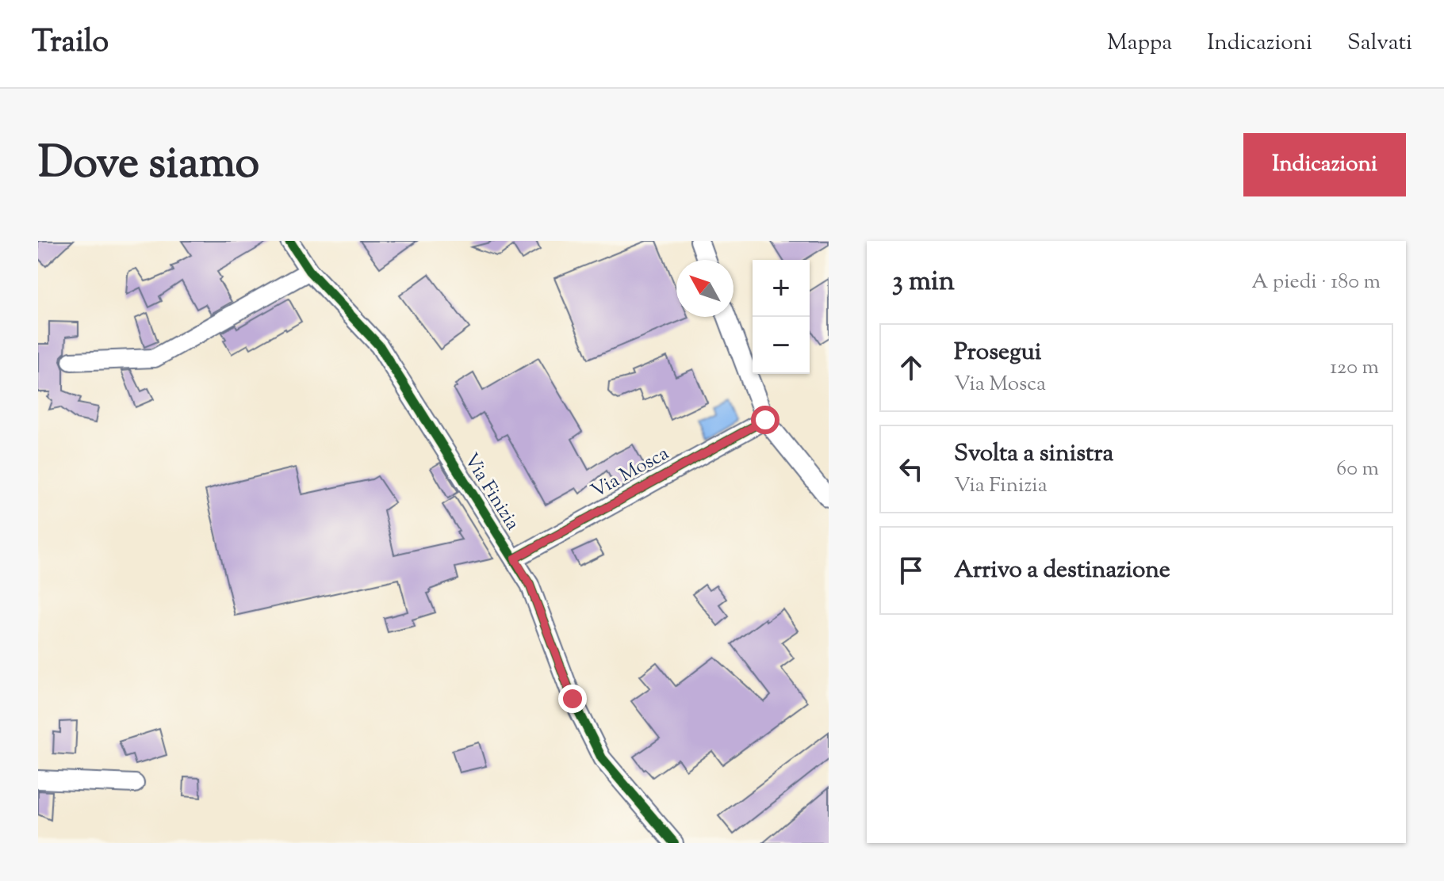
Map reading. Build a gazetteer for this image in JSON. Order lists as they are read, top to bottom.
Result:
{
  "streets": {
    "street": ["Via Mosca", "Via Finizia"]
  },
  "crossings": [
    ["Via Mosca", "Via Finizia"]
  ],
  "north": "top left",
  "page": {
    "header": "Trailo",
    "nav": ["Mappa", "Indicazioni", "Salvati"],
    "title": "Dove siamo",
    "buttons": "Indicazioni",
    "heading": ["3 min", "A piedi · 180 m"],
    "map_buttons": ["+", "−"],
    "list": [
      ["Prosegui", "Via Mosca", "120 m"],
      ["Svolta a sinistra", "Via Finizia", "60 m"],
      "Arrivo a destinazione"
    ]
  }
}
